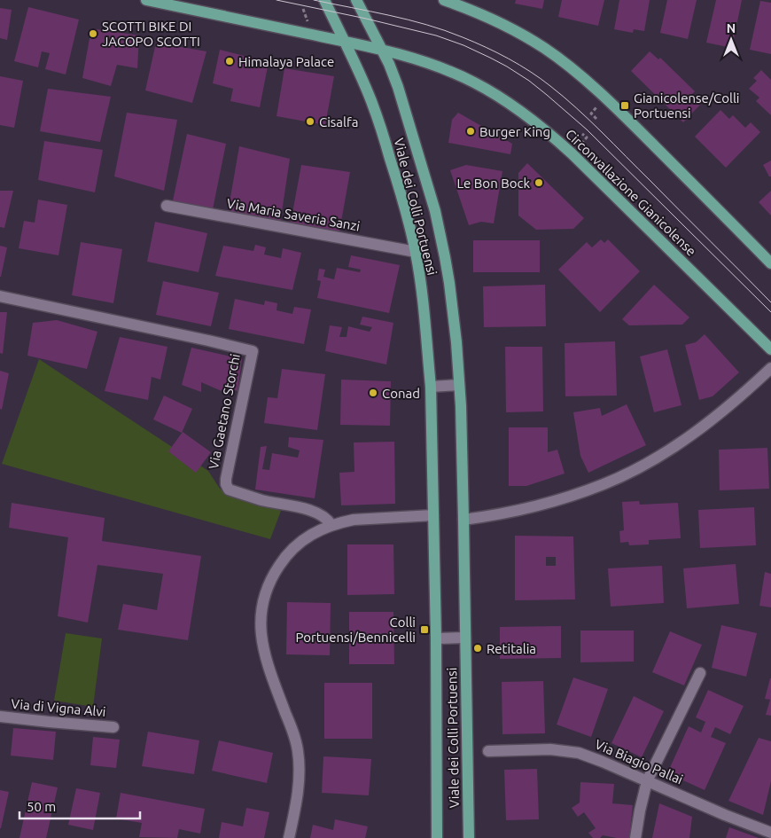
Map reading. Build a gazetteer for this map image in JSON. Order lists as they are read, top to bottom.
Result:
{
  "streets": {
    "main road": ["Circonvallazione Gianicolense", "Viale dei Colli Portuensi"],
    "street": [
      "Via Maria Saveria Sanzi",
      "Via Gaetano Storchi",
      "Via di Vigna Alvi",
      "Via Biagio Pallai"
    ]
  },
  "crossings": [
    ["Circonvallazione Gianicolense", "Viale dei Colli Portuensi"],
    ["Viale dei Colli Portuensi", "Via Maria Saveria Sanzi"]
  ],
  "places": {
    "other": [
      "SCOTTI BIKE DI JACOPO SCOTTI",
      "Himalaya Palace",
      "Cisalfa",
      "Burger King",
      "Le Bon Bock",
      "Conad",
      "Retitalia"
    ],
    "transit": ["Gianicolense/Colli Portuensi", "Colli Portuensi/Bennicelli"]
  },
  "scale_bar": "50 m",
  "north": "top"
}
